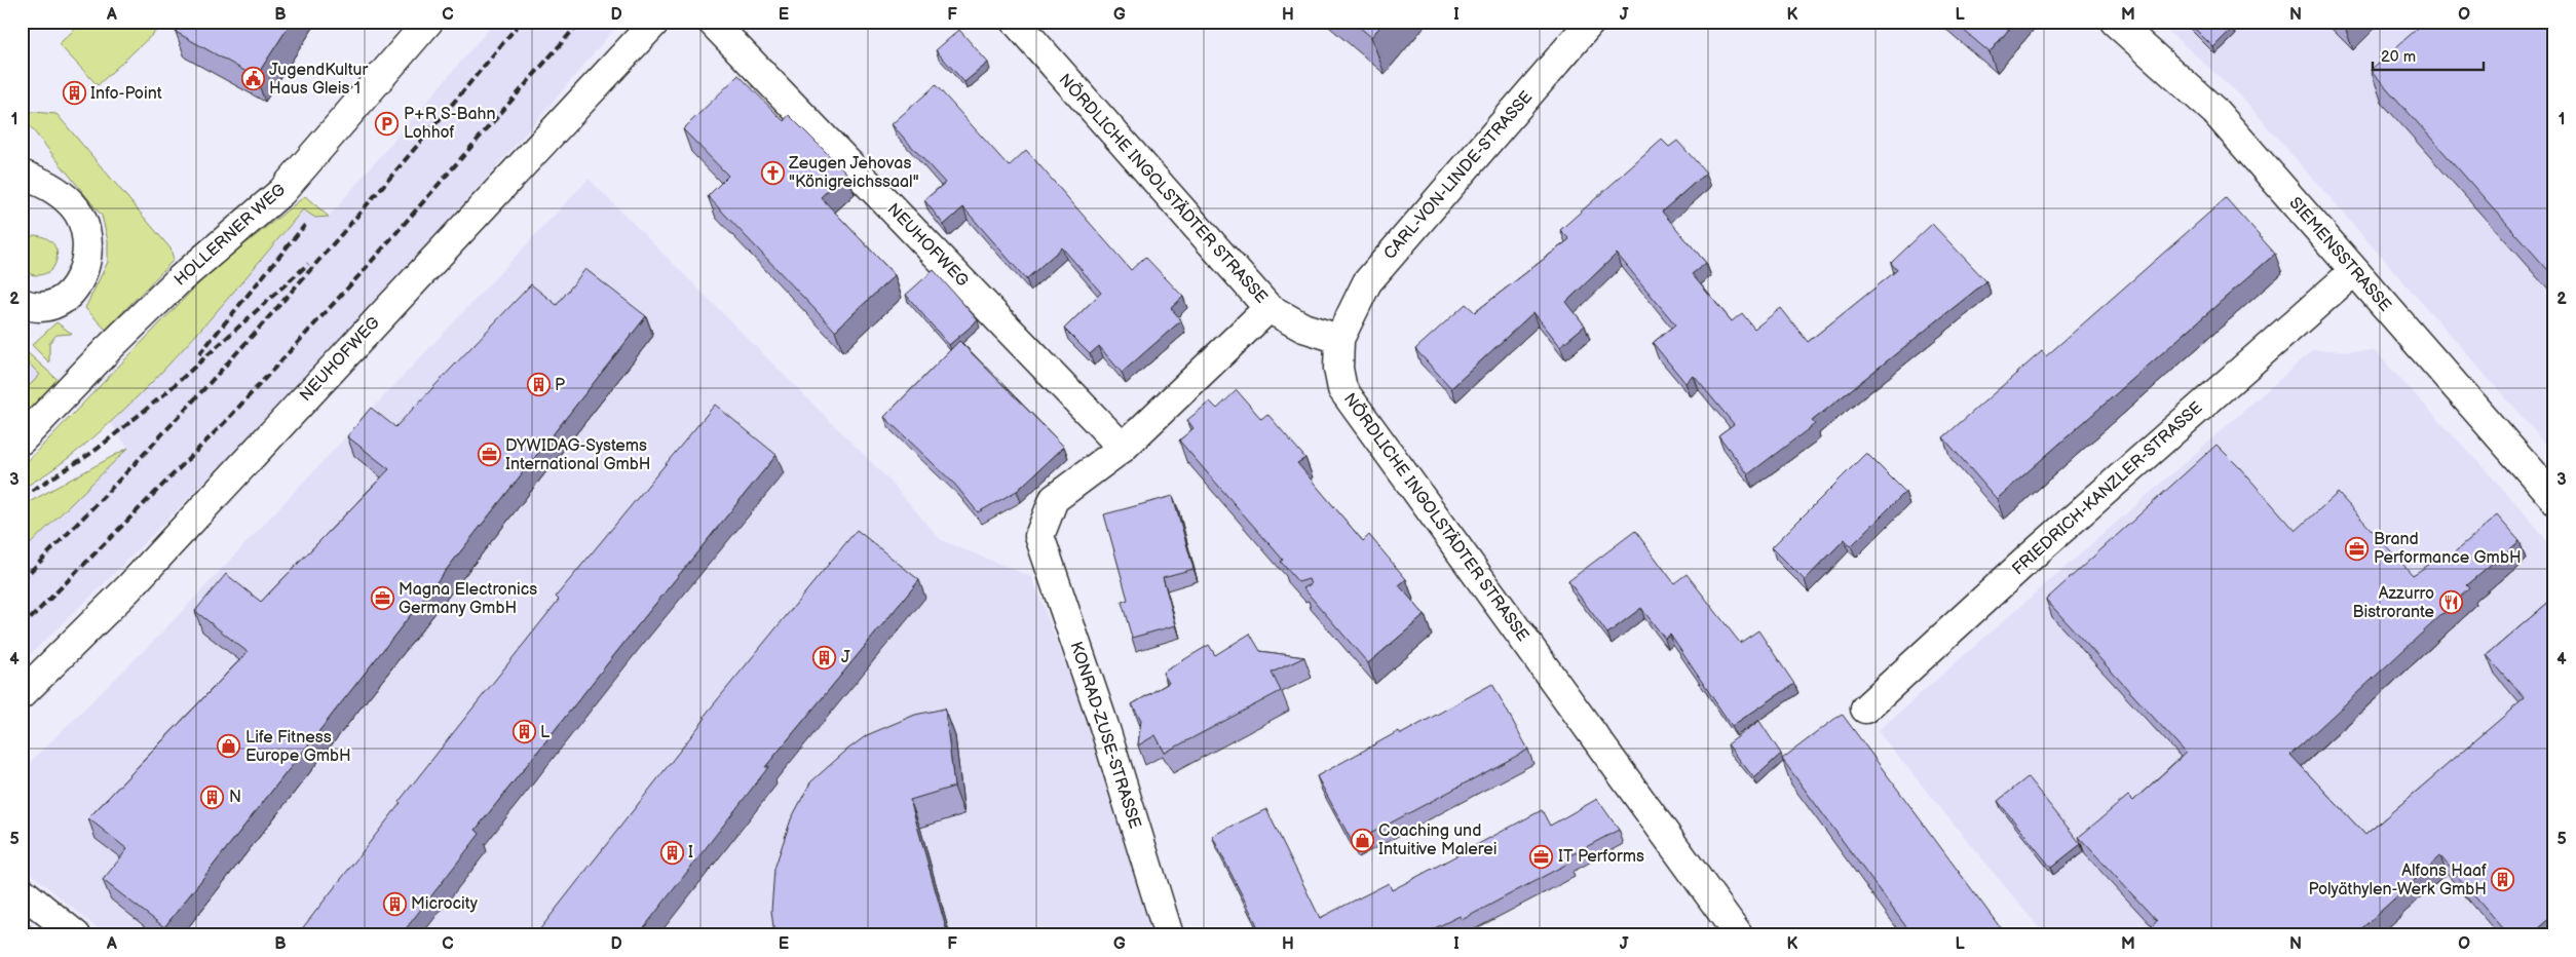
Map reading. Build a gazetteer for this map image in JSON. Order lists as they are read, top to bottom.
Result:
{
  "streets": {
    "street": [
      "CARL-VON-LINDE-STRASSE",
      "NÖRDLICHE INGOLSTÄDTER STRASSE",
      "HOLLERNER WEG",
      "NEUHOFWEG",
      "SIEMENSSTRASSE",
      "FRIEDRICH-KANZLER-STRASSE",
      "KONRAD-ZUSE-STRASSE"
    ]
  },
  "crossings": [
    ["CARL-VON-LINDE-STRASSE", "NÖRDLICHE INGOLSTÄDTER STRASSE"],
    ["NEUHOFWEG", "KONRAD-ZUSE-STRASSE"],
    ["SIEMENSSTRASSE", "FRIEDRICH-KANZLER-STRASSE"]
  ],
  "places": {
    "public building": ["JugendKultur Haus Gleis 1"],
    "building": [
      "Info-Point",
      "P",
      "J",
      "L",
      "N",
      "I",
      "Alfons Haaf Polyäthylen-Werk GmbH",
      "Microcity"
    ],
    "parking": ["P+R S-Bahn Lohhof"],
    "church": ["Zeugen Jehovas \"Königreichssaal\""],
    "office": [
      "DYWIDAG-Systems International GmbH",
      "Brand Performance GmbH",
      "Magna Electronics Germany GmbH",
      "IT Performs"
    ],
    "restaurant": ["Azzurro Bistrorante"],
    "shop": ["Life Fitness Europe GmbH", "Coaching und Intuitive Malerei"]
  },
  "scale_bar": "20 m",
  "grid": {
    "columns": [
      "A",
      "B",
      "C",
      "D",
      "E",
      "F",
      "G",
      "H",
      "I",
      "J",
      "K",
      "L",
      "M",
      "N",
      "O"
    ],
    "rows": [
      "1",
      "2",
      "3",
      "4",
      "5"
    ]
  }
}
